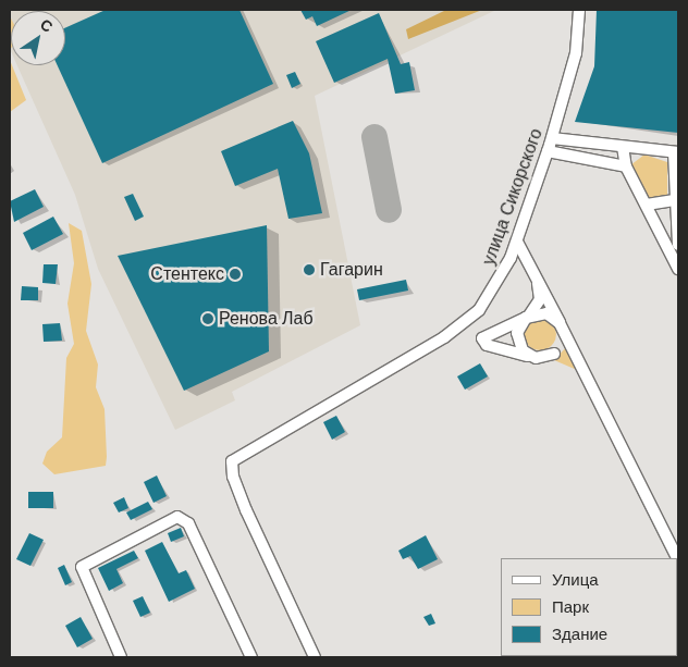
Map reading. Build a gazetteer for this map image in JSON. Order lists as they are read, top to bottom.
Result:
{
  "streets": {
    "street": ["улица Сикорского"]
  },
  "places": ["Гагарин", "Стентекс", "Ренова Лаб"],
  "legend": ["Улица", "Парк", "Здание"],
  "north": "top right"
}
